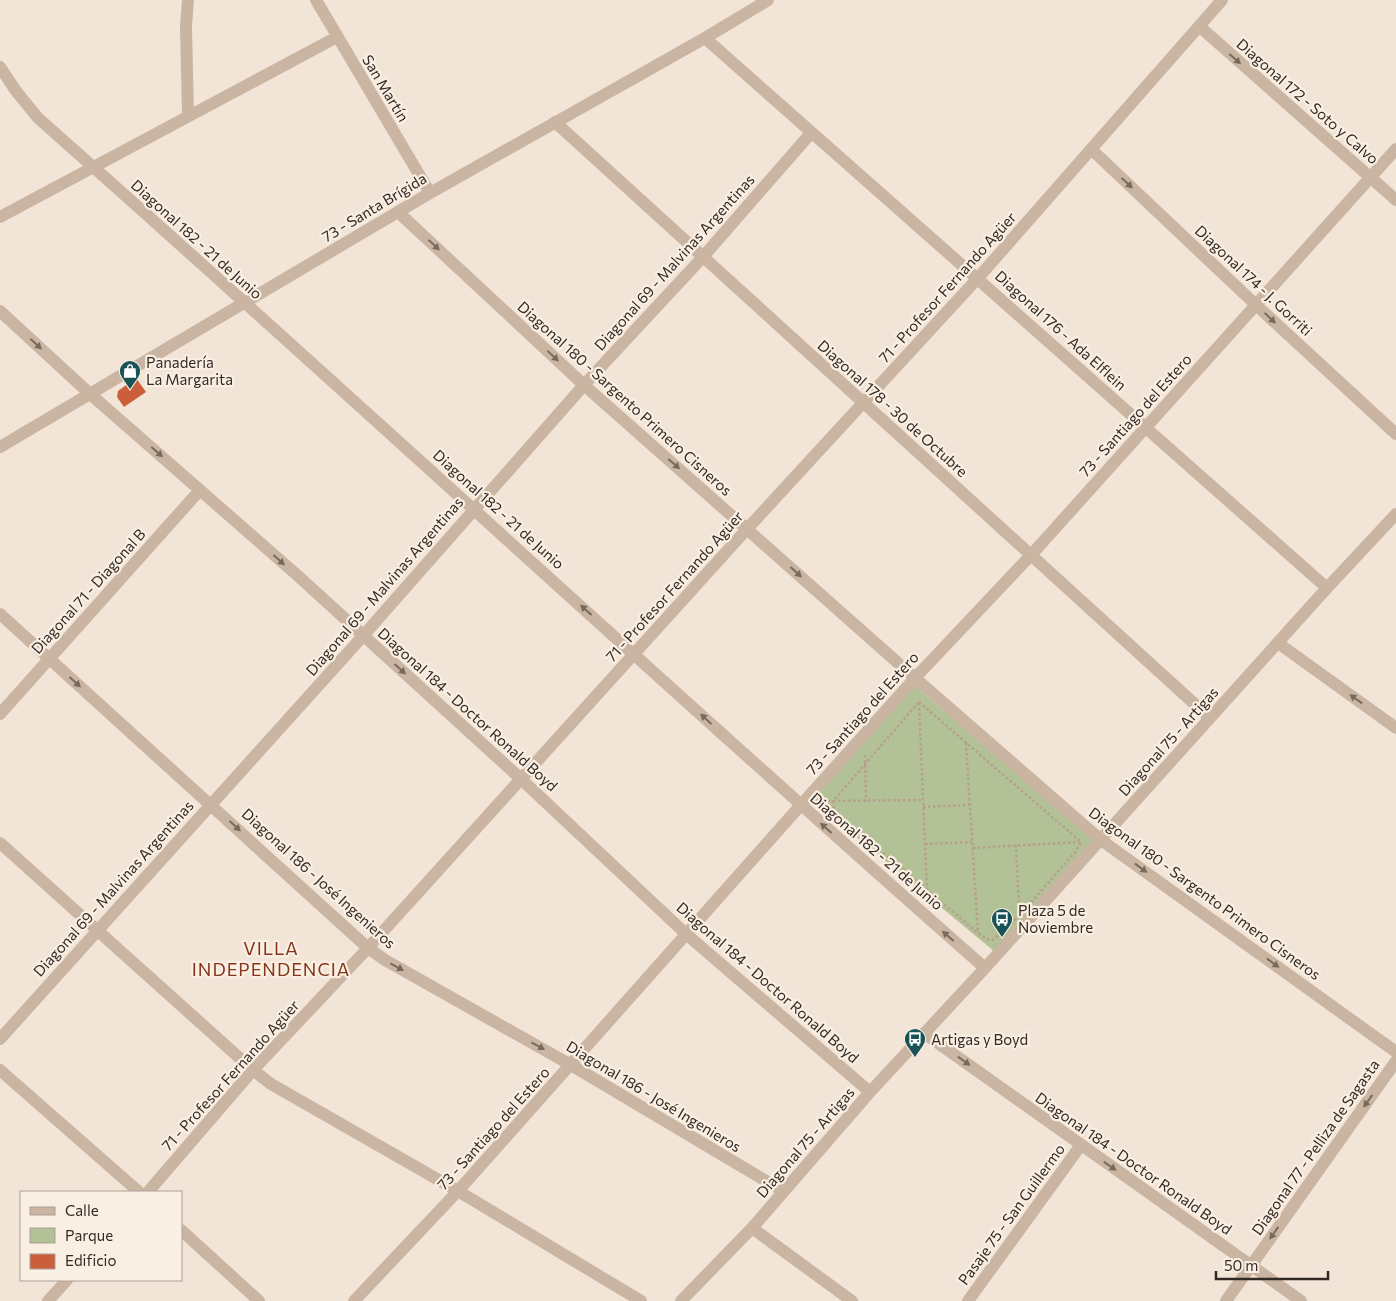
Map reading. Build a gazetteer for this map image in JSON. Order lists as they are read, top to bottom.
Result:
{
  "streets": {
    "street": [
      "San Martín",
      "Diagonal 172 - Soto y Calvo",
      "73 - Santa Brígida",
      "Diagonal 182 - 21 de Junio",
      "Diagonal 69 - Malvinas Argentinas",
      "Diagonal 174 - J. Gorriti",
      "71 - Profesor Fernando Agüer",
      "Diagonal 176 - Ada Elflein",
      "Diagonal 180 - Sargento Primero Cisneros",
      "Diagonal 178 - 30 de Octubre",
      "73 - Santiago del Estero",
      "Diagonal 71 - Diagonal B",
      "Diagonal 184 - Doctor Ronald Boyd",
      "Diagonal 75 - Artigas",
      "Diagonal 186 - José Ingenieros",
      "Diagonal 77 - Pelliza de Sagasta",
      "Pasaje 75 - San Guillermo"
    ]
  },
  "crossings": [
    ["San Martín", "73 - Santa Brígida"],
    ["Diagonal 172 - Soto y Calvo", "71 - Profesor Fernando Agüer"],
    ["Diagonal 172 - Soto y Calvo", "73 - Santiago del Estero"],
    ["73 - Santa Brígida", "Diagonal 182 - 21 de Junio"],
    ["73 - Santa Brígida", "Diagonal 176 - Ada Elflein"],
    ["73 - Santa Brígida", "Diagonal 180 - Sargento Primero Cisneros"],
    ["73 - Santa Brígida", "Diagonal 178 - 30 de Octubre"],
    ["73 - Santa Brígida", "Diagonal 184 - Doctor Ronald Boyd"],
    ["Diagonal 182 - 21 de Junio", "Diagonal 69 - Malvinas Argentinas"],
    ["Diagonal 182 - 21 de Junio", "71 - Profesor Fernando Agüer"],
    ["Diagonal 182 - 21 de Junio", "73 - Santiago del Estero"],
    ["Diagonal 182 - 21 de Junio", "Diagonal 75 - Artigas"],
    ["Diagonal 69 - Malvinas Argentinas", "Diagonal 176 - Ada Elflein"],
    ["Diagonal 69 - Malvinas Argentinas", "Diagonal 180 - Sargento Primero Cisneros"],
    ["Diagonal 69 - Malvinas Argentinas", "Diagonal 178 - 30 de Octubre"],
    ["Diagonal 69 - Malvinas Argentinas", "Diagonal 184 - Doctor Ronald Boyd"],
    ["Diagonal 69 - Malvinas Argentinas", "Diagonal 186 - José Ingenieros"],
    ["Diagonal 174 - J. Gorriti", "71 - Profesor Fernando Agüer"],
    ["Diagonal 174 - J. Gorriti", "73 - Santiago del Estero"],
    ["71 - Profesor Fernando Agüer", "Diagonal 176 - Ada Elflein"],
    ["71 - Profesor Fernando Agüer", "Diagonal 180 - Sargento Primero Cisneros"],
    ["71 - Profesor Fernando Agüer", "Diagonal 178 - 30 de Octubre"],
    ["71 - Profesor Fernando Agüer", "Diagonal 184 - Doctor Ronald Boyd"],
    ["71 - Profesor Fernando Agüer", "Diagonal 186 - José Ingenieros"],
    ["Diagonal 176 - Ada Elflein", "73 - Santiago del Estero"],
    ["Diagonal 176 - Ada Elflein", "Diagonal 75 - Artigas"],
    ["Diagonal 180 - Sargento Primero Cisneros", "73 - Santiago del Estero"],
    ["Diagonal 180 - Sargento Primero Cisneros", "Diagonal 75 - Artigas"],
    ["Diagonal 178 - 30 de Octubre", "73 - Santiago del Estero"],
    ["Diagonal 178 - 30 de Octubre", "Diagonal 75 - Artigas"],
    ["73 - Santiago del Estero", "Diagonal 184 - Doctor Ronald Boyd"],
    ["73 - Santiago del Estero", "Diagonal 186 - José Ingenieros"],
    ["Diagonal 71 - Diagonal B", "Diagonal 184 - Doctor Ronald Boyd"],
    ["Diagonal 71 - Diagonal B", "Diagonal 186 - José Ingenieros"],
    ["Diagonal 184 - Doctor Ronald Boyd", "Diagonal 75 - Artigas"],
    ["Diagonal 184 - Doctor Ronald Boyd", "Diagonal 77 - Pelliza de Sagasta"],
    ["Diagonal 184 - Doctor Ronald Boyd", "Pasaje 75 - San Guillermo"],
    ["Diagonal 75 - Artigas", "Diagonal 186 - José Ingenieros"]
  ],
  "one_way": [
    "Diagonal 172 - Soto y Calvo",
    "Diagonal 182 - 21 de Junio",
    "Diagonal 174 - J. Gorriti",
    "Diagonal 180 - Sargento Primero Cisneros",
    "Diagonal 184 - Doctor Ronald Boyd",
    "Diagonal 186 - José Ingenieros",
    "Diagonal 77 - Pelliza de Sagasta"
  ],
  "districts": ["VILLA INDEPENDENCIA"],
  "places": {
    "shop": ["Panadería La Margarita"],
    "bus stop": ["Plaza 5 de Noviembre", "Artigas y Boyd"]
  },
  "legend": ["Calle", "Parque", "Edificio"],
  "scale_bar": "50 m"
}
